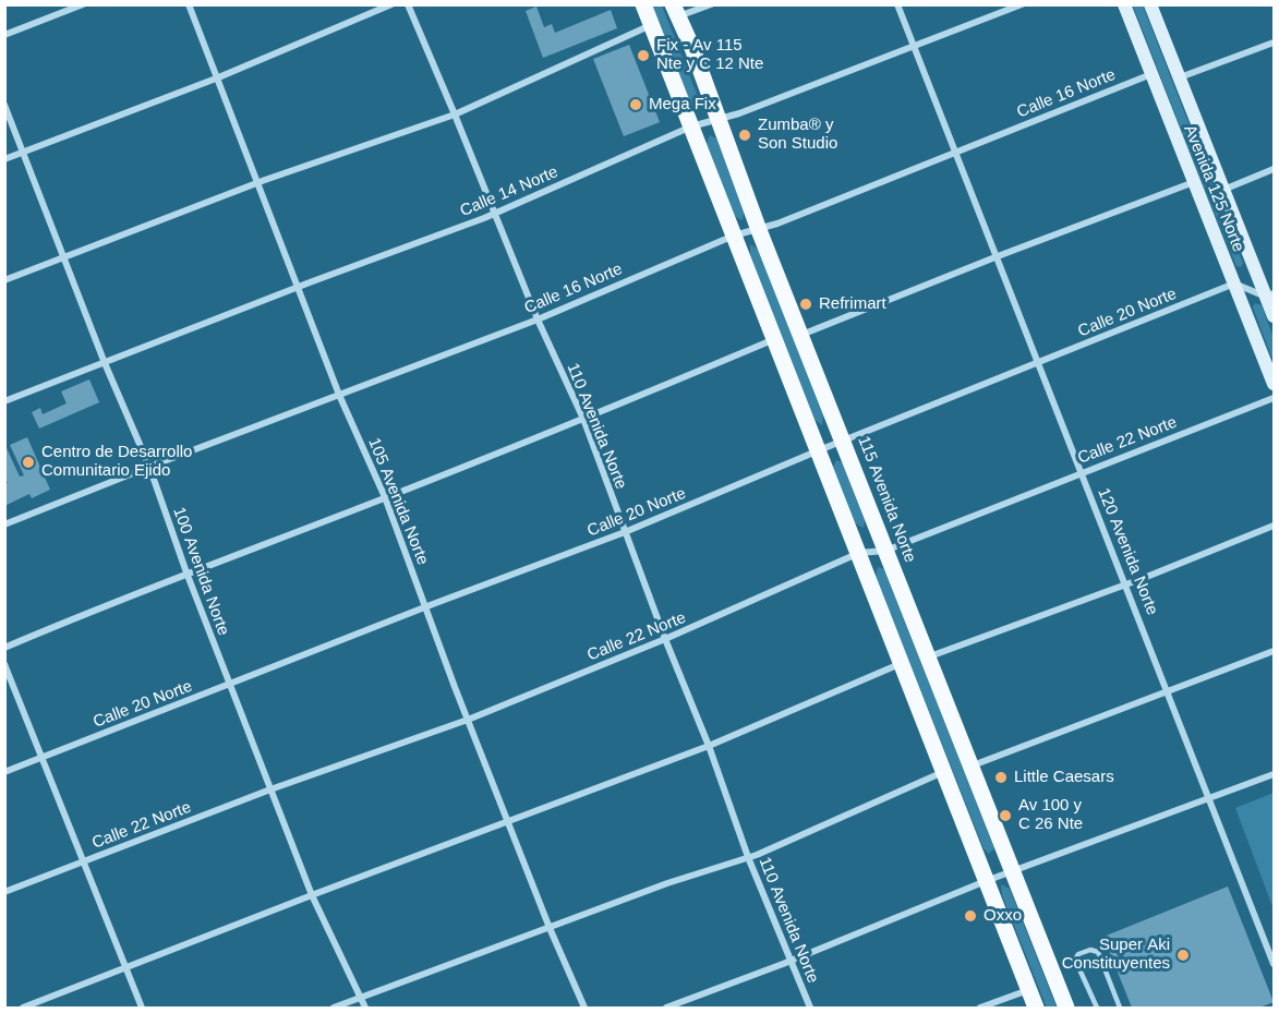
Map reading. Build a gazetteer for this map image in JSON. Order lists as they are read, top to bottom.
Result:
{
  "streets": {
    "main road": ["Avenida 125 Norte", "115 Avenida Norte"],
    "street": [
      "Calle 16 Norte",
      "Calle 14 Norte",
      "Calle 20 Norte",
      "110 Avenida Norte",
      "Calle 22 Norte",
      "105 Avenida Norte",
      "120 Avenida Norte",
      "100 Avenida Norte"
    ]
  },
  "crossings": [
    ["Calle 16 Norte", "Avenida 125 Norte"],
    ["Calle 16 Norte", "110 Avenida Norte"],
    ["Calle 16 Norte", "115 Avenida Norte"],
    ["Calle 16 Norte", "105 Avenida Norte"],
    ["Calle 16 Norte", "120 Avenida Norte"],
    ["Calle 16 Norte", "100 Avenida Norte"],
    ["Avenida 125 Norte", "Calle 20 Norte"],
    ["Calle 14 Norte", "110 Avenida Norte"],
    ["Calle 14 Norte", "115 Avenida Norte"],
    ["Calle 14 Norte", "105 Avenida Norte"],
    ["Calle 14 Norte", "120 Avenida Norte"],
    ["Calle 14 Norte", "100 Avenida Norte"],
    ["Calle 20 Norte", "110 Avenida Norte"],
    ["Calle 20 Norte", "115 Avenida Norte"],
    ["Calle 20 Norte", "105 Avenida Norte"],
    ["Calle 20 Norte", "120 Avenida Norte"],
    ["Calle 20 Norte", "100 Avenida Norte"],
    ["110 Avenida Norte", "Calle 22 Norte"],
    ["Calle 22 Norte", "115 Avenida Norte"],
    ["Calle 22 Norte", "105 Avenida Norte"],
    ["Calle 22 Norte", "120 Avenida Norte"],
    ["Calle 22 Norte", "100 Avenida Norte"]
  ],
  "places": [
    "Fix - Av 115 Nte y C 12 Nte",
    "Mega Fix",
    "Zumba® y Son Studio",
    "Refrimart",
    "Centro de Desarrollo Comunitario Ejido",
    "Little Caesars",
    "Av 100 y C 26 Nte",
    "Oxxo",
    "Super Aki Constituyentes"
  ]
}
